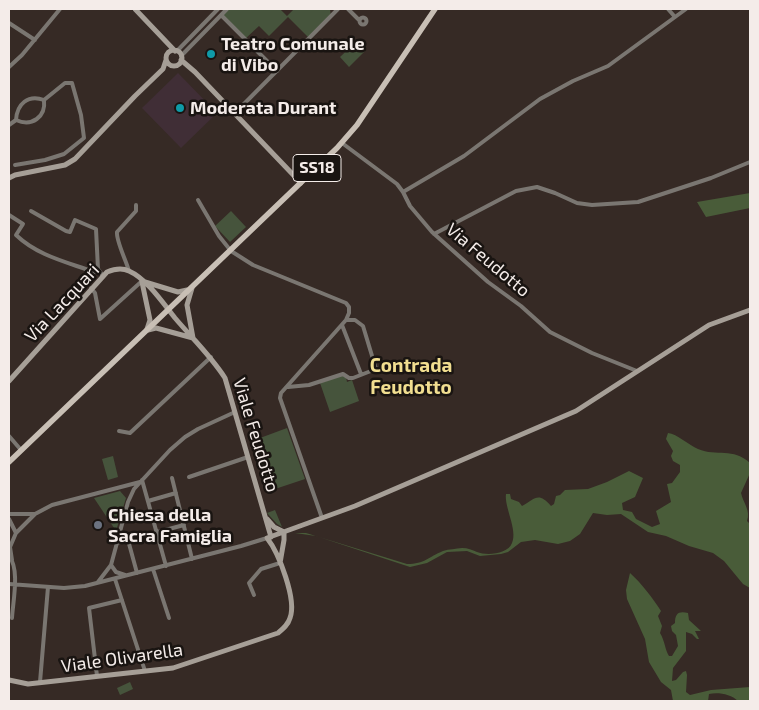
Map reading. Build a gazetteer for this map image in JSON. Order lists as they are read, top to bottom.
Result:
{
  "streets": {
    "main road": ["SS18"],
    "street": [
      "Via Feudotto",
      "Via Lacquari",
      "Viale Feudotto",
      "Viale Olivarella"
    ]
  },
  "crossings": [
    ["SS18", "Via Feudotto"],
    ["Via Lacquari", "Viale Feudotto"],
    ["Viale Feudotto", "Viale Olivarella"]
  ],
  "districts": ["Contrada Feudotto"],
  "places": ["Teatro Comunale di Vibo", "Moderata Durant", "Chiesa della Sacra Famiglia"]
}
